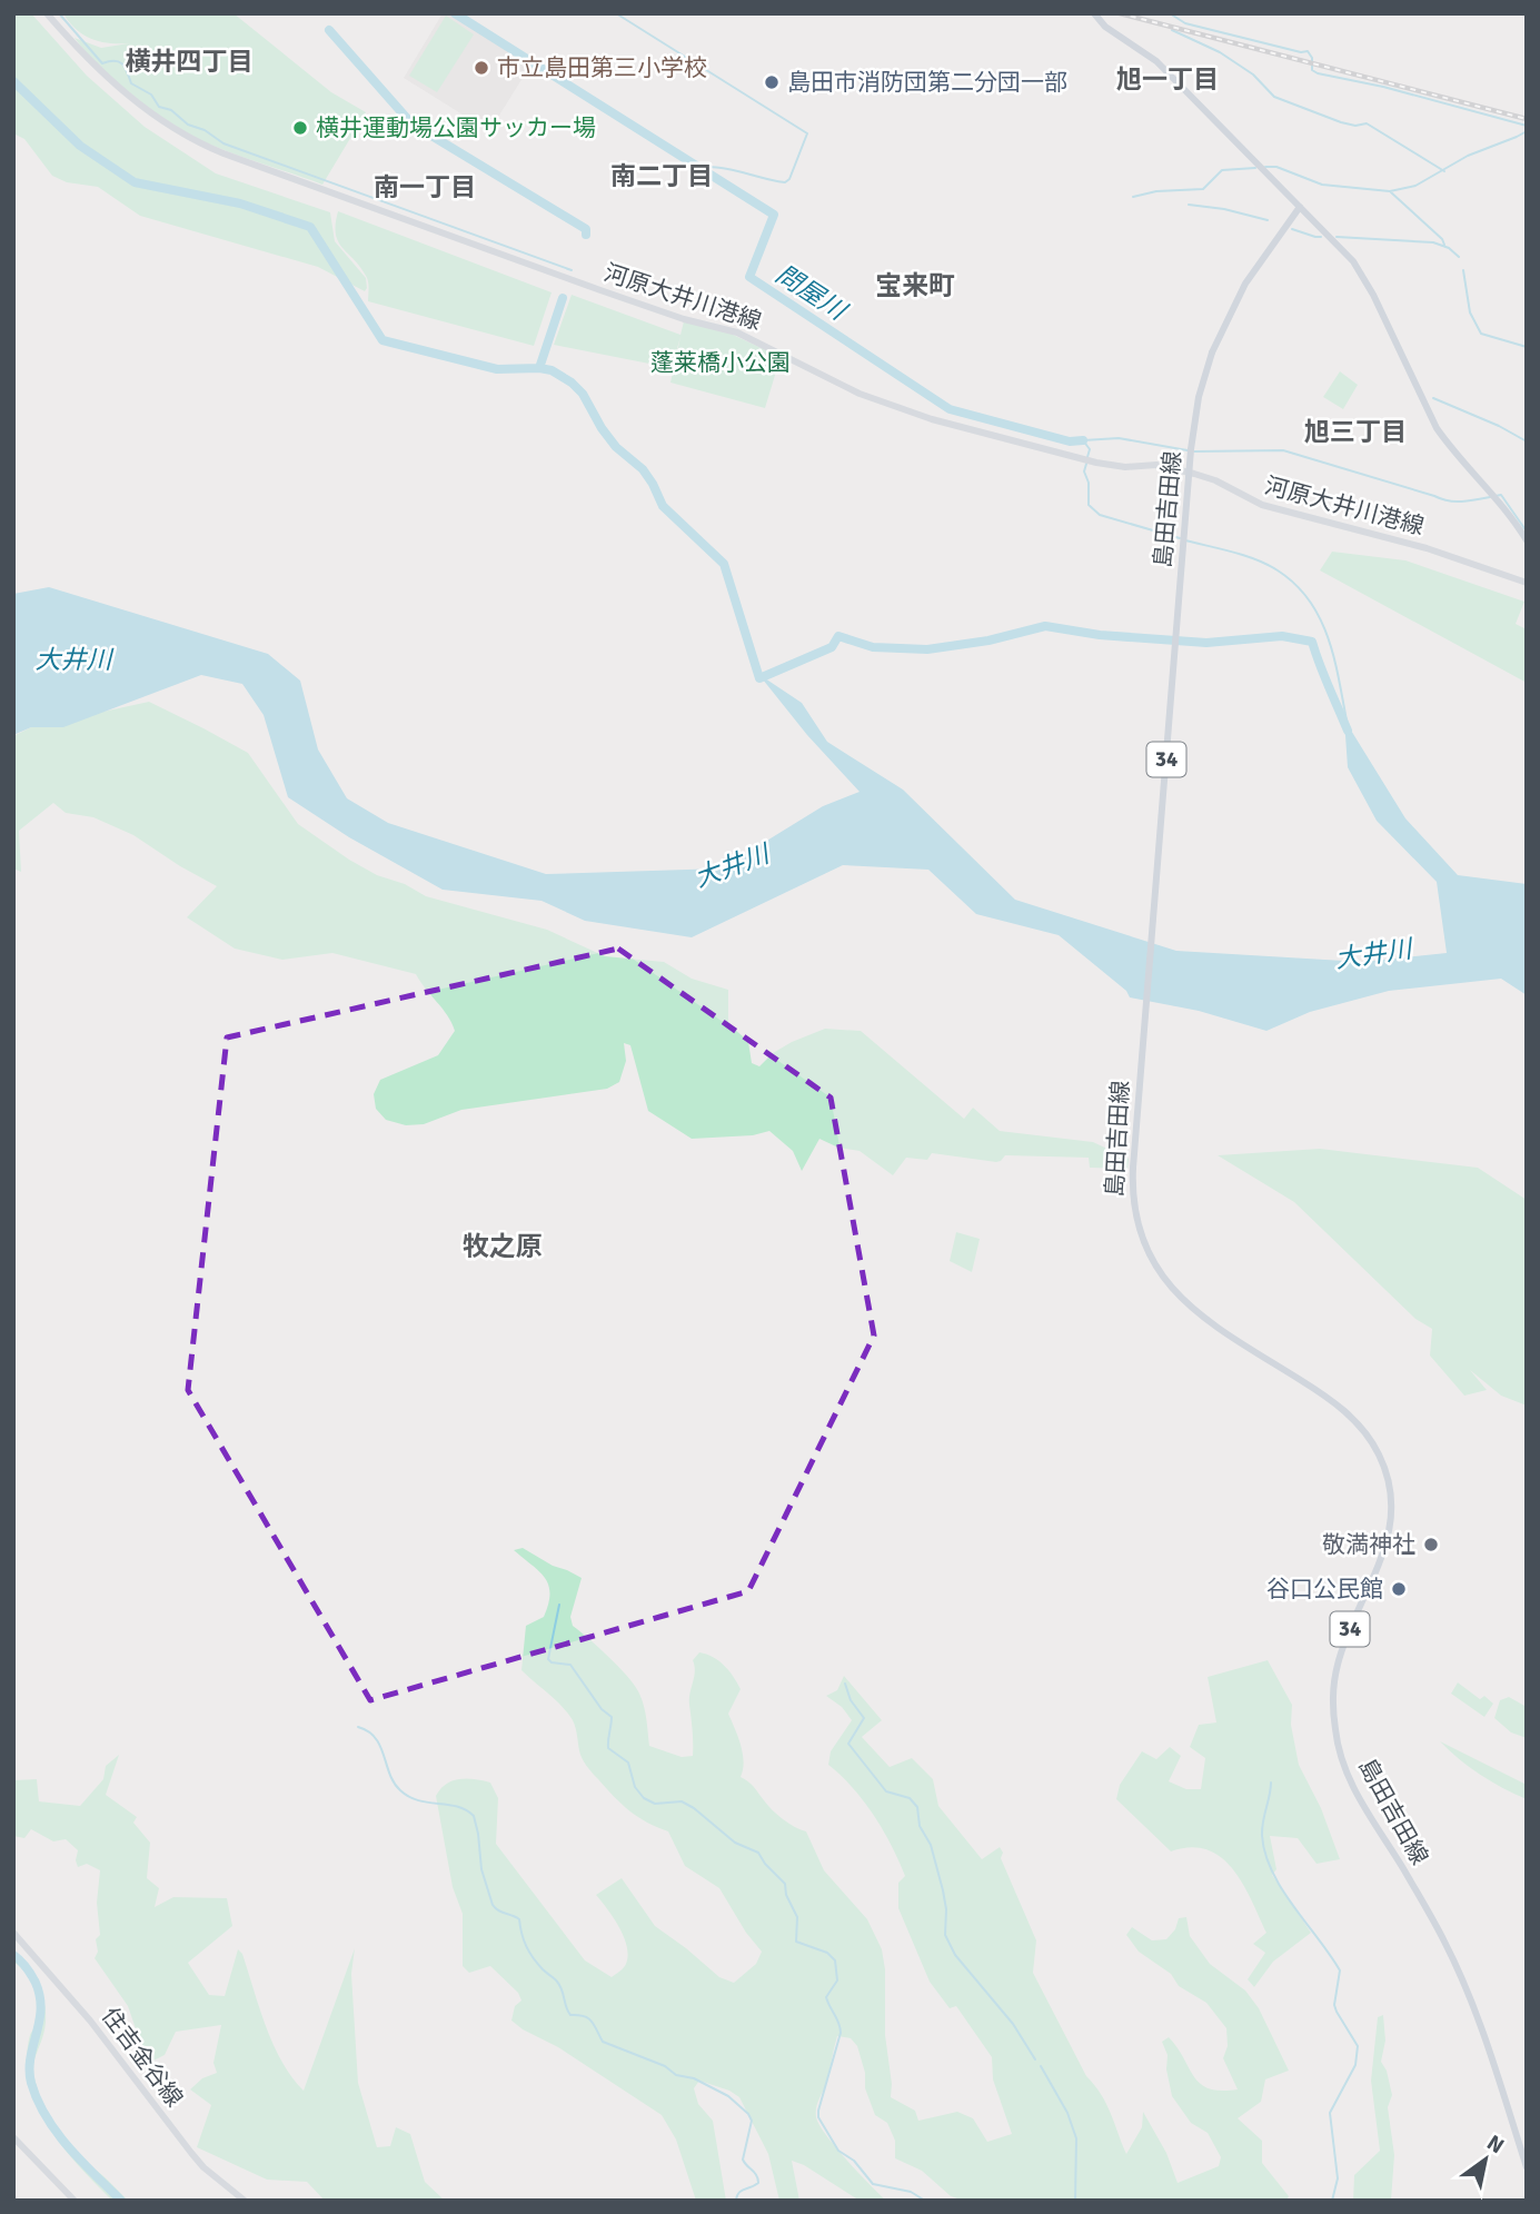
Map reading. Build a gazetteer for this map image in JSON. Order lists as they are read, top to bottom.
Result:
{
  "streets": {
    "main road": [
      "河原大井川港線",
      "島田吉田線",
      "34",
      "住吉金谷線"
    ]
  },
  "districts": [
    "横井四丁目",
    "旭一丁目",
    "南二丁目",
    "南一丁目",
    "宝来町",
    "旭三丁目",
    "牧之原"
  ],
  "water": ["問屋川", "大井川"],
  "parks": ["蓬莱橋小公園"],
  "places": [
    "市立島田第三小学校",
    "島田市消防団第二分団一部",
    "横井運動場公園サッカー場",
    "敬満神社",
    "谷口公民館"
  ],
  "north": "top right"
}
